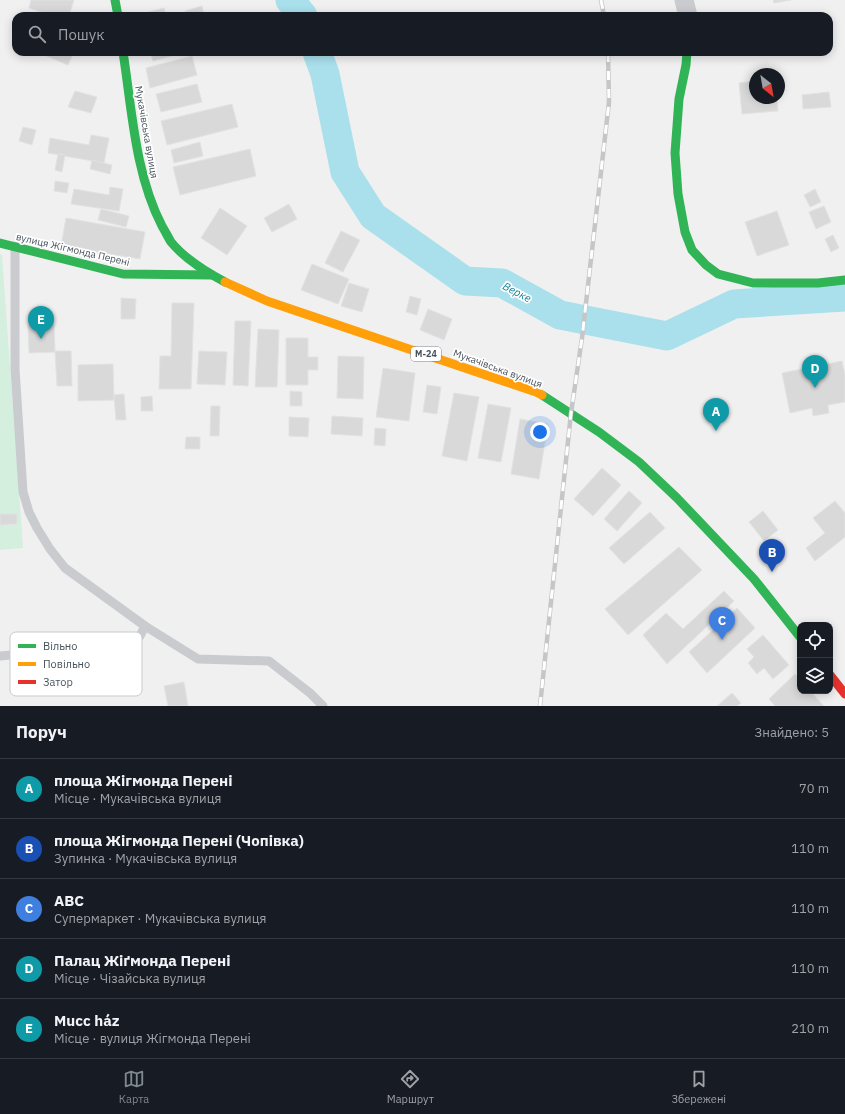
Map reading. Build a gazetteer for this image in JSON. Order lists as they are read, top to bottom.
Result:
{
  "streets": {
    "main road": ["Мукачівська вулиця", "вулиця Жігмонда Перені", "М-24"]
  },
  "crossings": [
    ["Мукачівська вулиця", "вулиця Жігмонда Перені"]
  ],
  "water": ["Верке"],
  "legend": ["Вільно", "Повільно", "Затор"],
  "north": "bottom right",
  "page": {
    "search": "Пошук",
    "pins": [
      "E",
      "D",
      "A",
      "B",
      "C"
    ],
    "heading": ["Поруч", "Знайдено: 5"],
    "list": [
      {
        "mark": "A",
        "name": "площа Жігмонда Перені",
        "note": "Місце · Мукачівська вулиця",
        "value": "70 m"
      },
      {
        "mark": "B",
        "name": "площа Жігмонда Перені (Чопівка)",
        "note": "Зупинка · Мукачівська вулиця",
        "value": "110 m"
      },
      {
        "mark": "C",
        "name": "ABC",
        "note": "Супермаркет · Мукачівська вулиця",
        "value": "110 m"
      },
      {
        "mark": "D",
        "name": "Палац Жіґмонда Перені",
        "note": "Місце · Чізайська вулиця",
        "value": "110 m"
      },
      {
        "mark": "E",
        "name": "Mucc ház",
        "note": "Місце · вулиця Жігмонда Перені",
        "value": "210 m"
      }
    ],
    "nav": ["Карта", "Маршрут", "Збережені"]
  }
}
